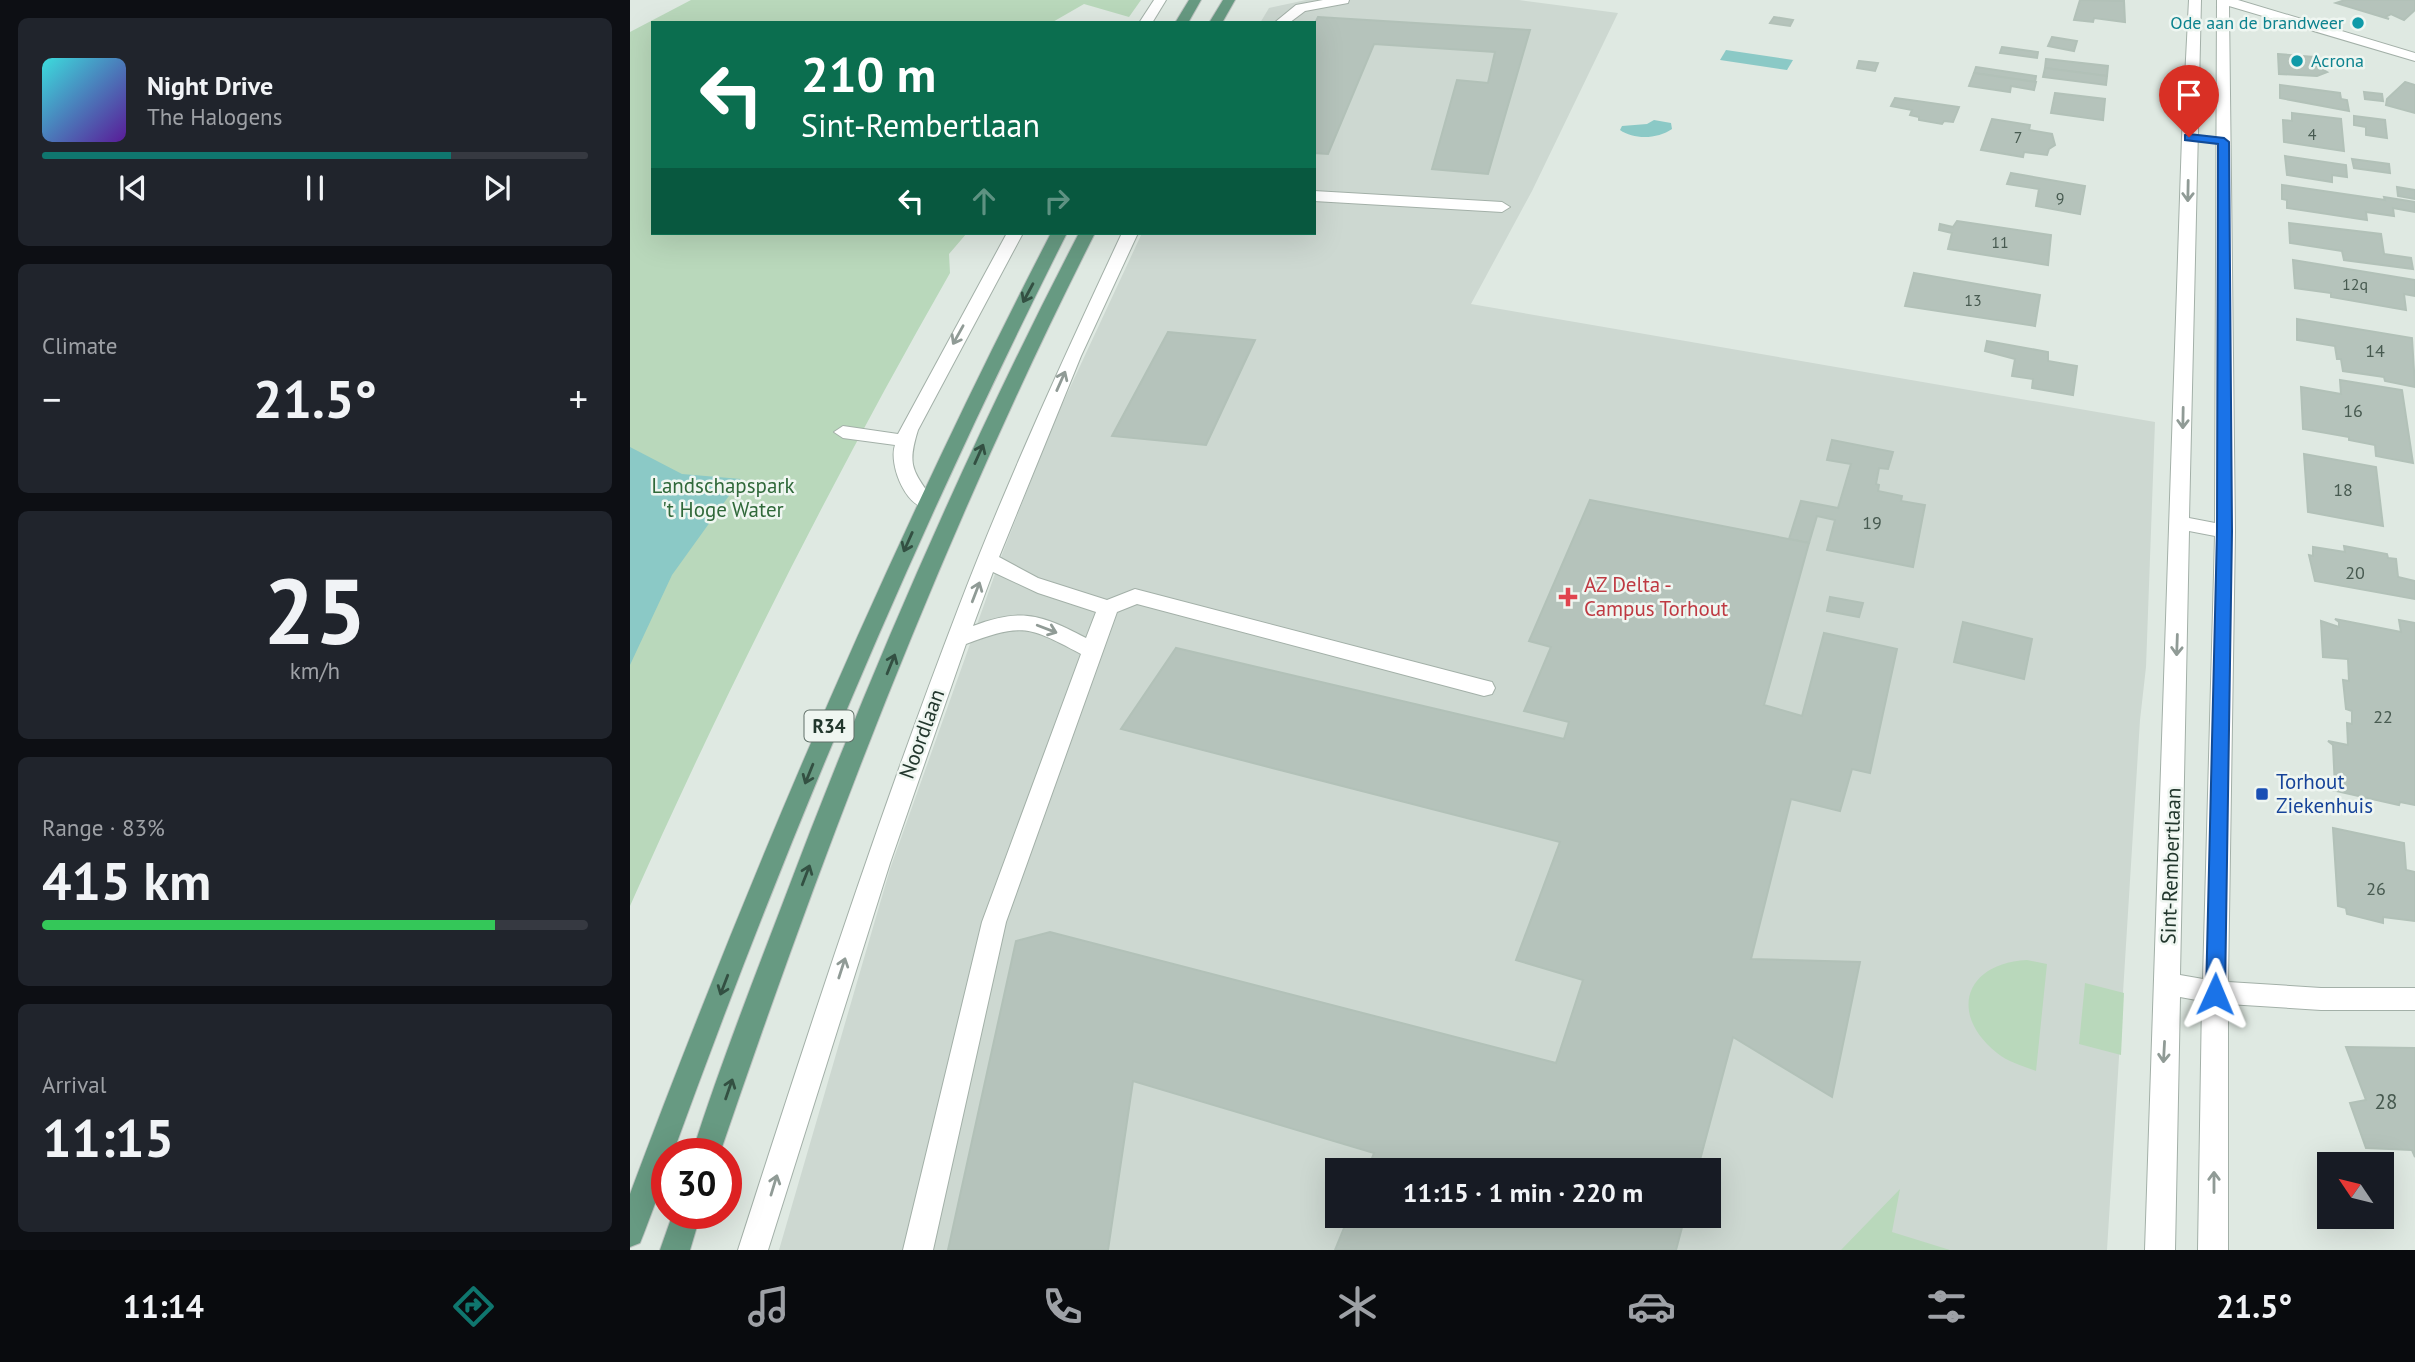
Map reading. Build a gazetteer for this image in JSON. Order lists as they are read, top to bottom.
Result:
{
  "streets": {
    "main road": ["R34"],
    "street": ["Noordlaan", "Sint-Rembertlaan"]
  },
  "parks": ["Landschapspark 't Hoge Water"],
  "places": {
    "other": ["Ode aan de brandweer", "Acrona"],
    "health": ["AZ Delta - Campus Torhout"],
    "transit": ["Torhout Ziekenhuis"]
  },
  "house_numbers": [
    "4",
    "7",
    "9",
    "11",
    "12q",
    "13",
    "14",
    "16",
    "18",
    "19",
    "20",
    "22",
    "26",
    "28"
  ],
  "north": "top left",
  "page": {
    "turn": ["210 m", "Sint-Rembertlaan"],
    "song": ["Night Drive", "The Halogens"],
    "tile": [
      "Climate",
      ["25", "km/h"],
      ["Range · 83%", "415 km"],
      ["Arrival", "11:15"]
    ],
    "heat": ["−", "21.5°", "+"],
    "limit": "30",
    "trip": "11:15 · 1 min · 220 m",
    "tabs": ["11:14", "21.5°"]
  }
}
